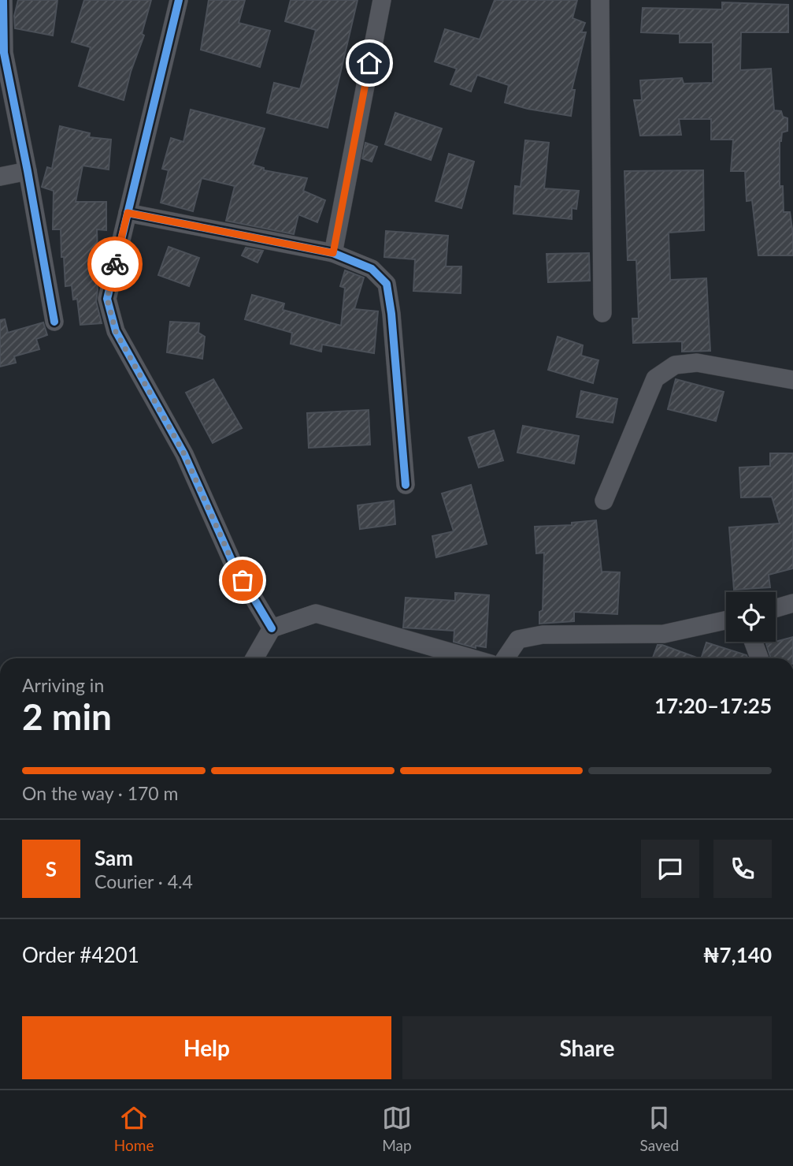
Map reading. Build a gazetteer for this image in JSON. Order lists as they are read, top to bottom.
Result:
{
  "page": {
    "heading": ["2 min", "Arriving in", "17:20–17:25"],
    "panel": [
      "Sam",
      "Courier · 4.4",
      "Order #4201",
      "₦7,140"
    ],
    "bar": "On the way · 170 m",
    "round": "S",
    "buttons": ["Help", "Share"],
    "tabs": ["Home", "Map", "Saved"]
  }
}
